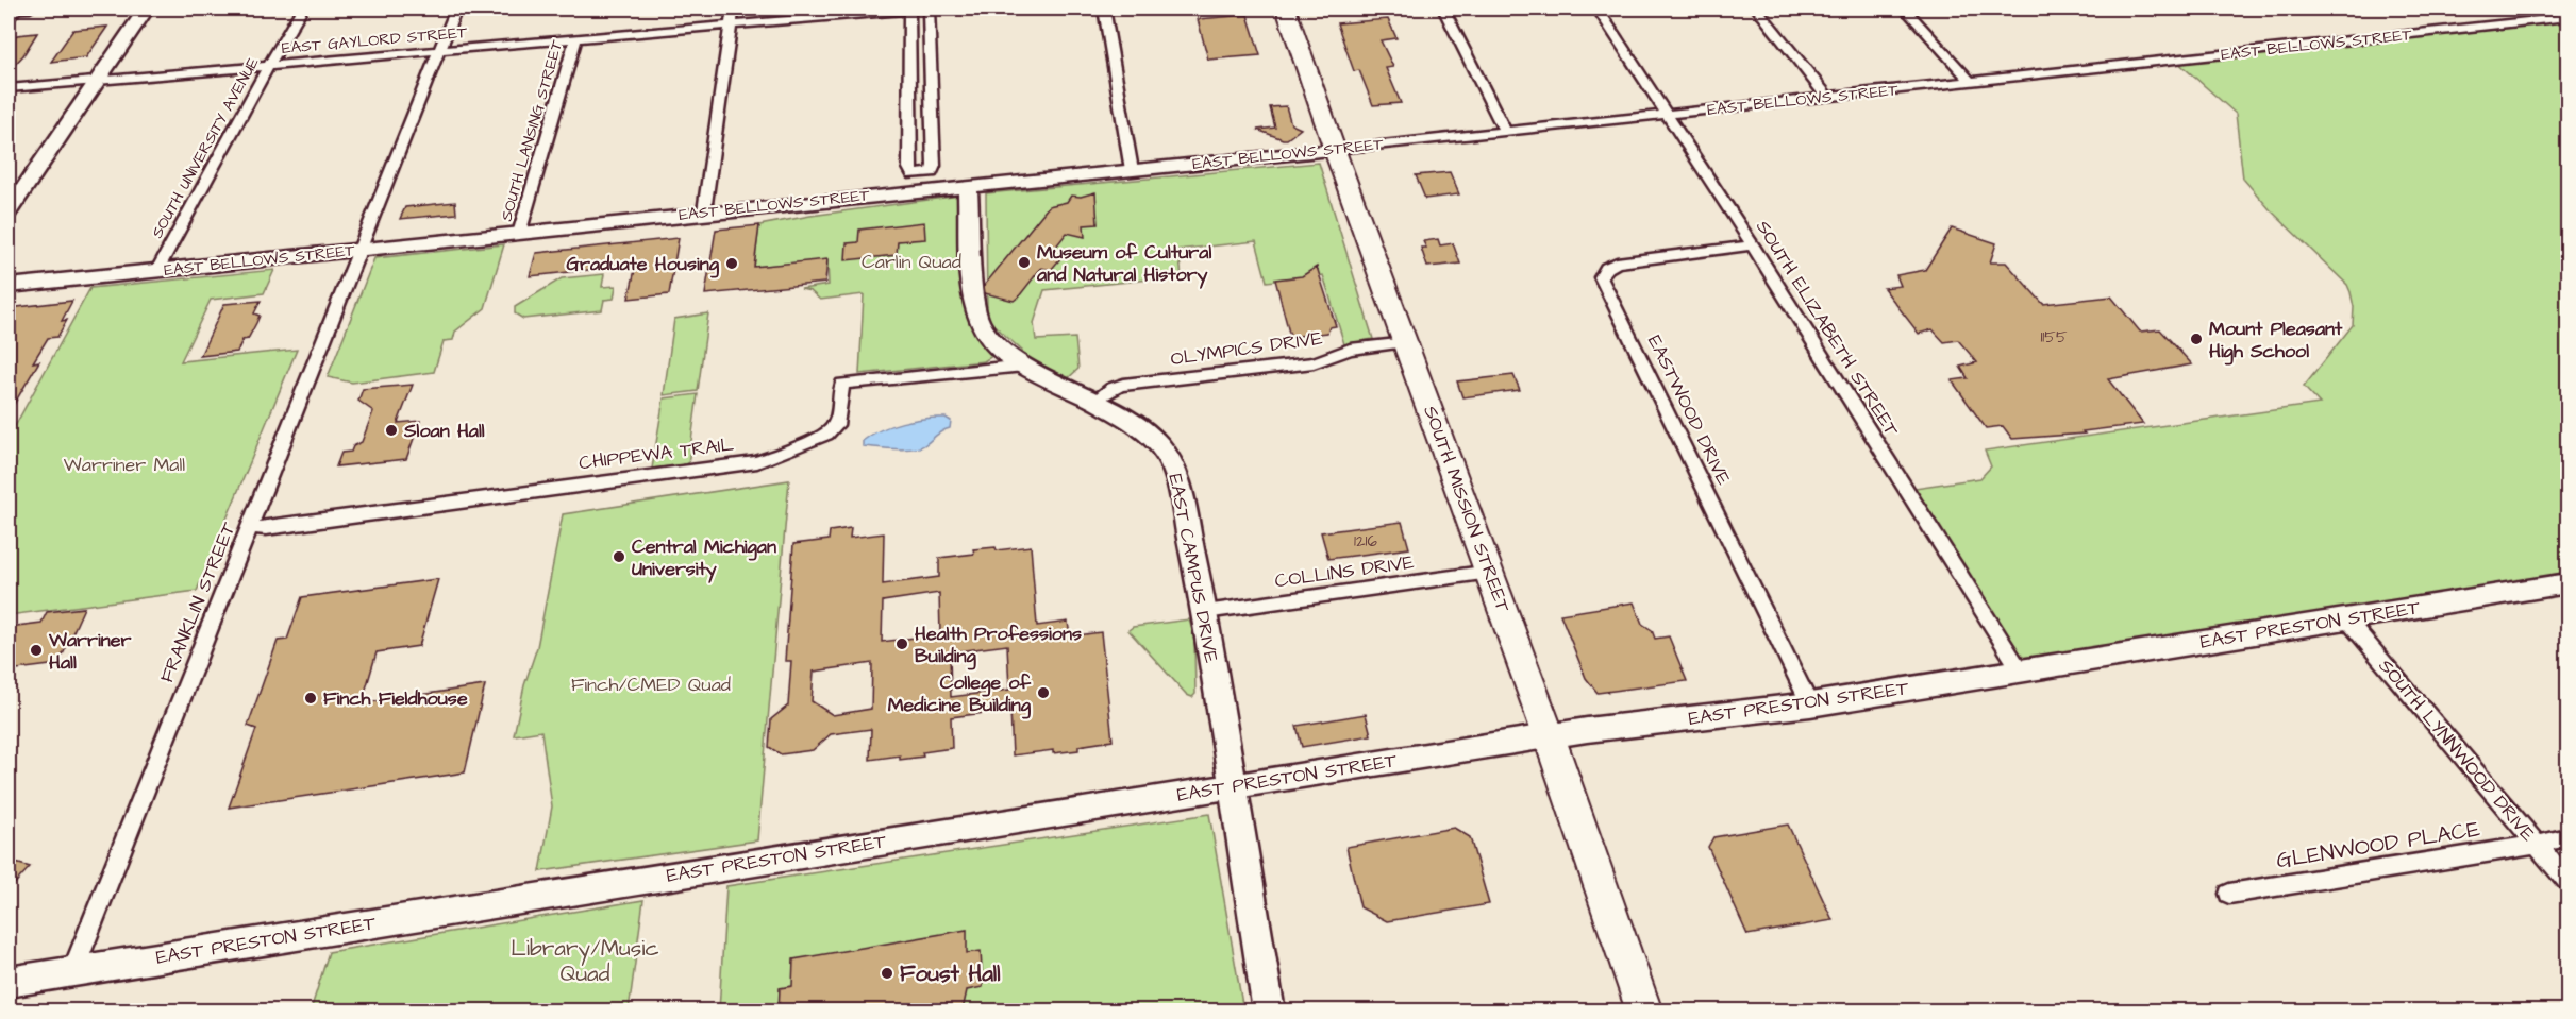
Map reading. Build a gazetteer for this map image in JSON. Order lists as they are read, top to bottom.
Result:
{
  "streets": {
    "main road": ["SOUTH MISSION STREET"],
    "street": [
      "EAST GAYLORD STREET",
      "EAST BELLOWS STREET",
      "SOUTH LANSING STREET",
      "SOUTH UNIVERSITY AVENUE",
      "SOUTH ELIZABETH STREET",
      "OLYMPICS DRIVE",
      "EASTWOOD DRIVE",
      "CHIPPEWA TRAIL",
      "EAST CAMPUS DRIVE",
      "COLLINS DRIVE",
      "FRANKLIN STREET",
      "EAST PRESTON STREET",
      "SOUTH LYNNWOOD DRIVE",
      "GLENWOOD PLACE"
    ]
  },
  "crossings": [
    ["EAST GAYLORD STREET", "SOUTH LANSING STREET"],
    ["EAST GAYLORD STREET", "SOUTH UNIVERSITY AVENUE"],
    ["EAST GAYLORD STREET", "FRANKLIN STREET"],
    ["EAST BELLOWS STREET", "SOUTH LANSING STREET"],
    ["EAST BELLOWS STREET", "SOUTH UNIVERSITY AVENUE"],
    ["EAST BELLOWS STREET", "SOUTH ELIZABETH STREET"],
    ["EAST BELLOWS STREET", "SOUTH MISSION STREET"],
    ["EAST BELLOWS STREET", "EAST CAMPUS DRIVE"],
    ["EAST BELLOWS STREET", "FRANKLIN STREET"],
    ["SOUTH ELIZABETH STREET", "EASTWOOD DRIVE"],
    ["SOUTH ELIZABETH STREET", "EAST PRESTON STREET"],
    ["OLYMPICS DRIVE", "SOUTH MISSION STREET"],
    ["OLYMPICS DRIVE", "EAST CAMPUS DRIVE"],
    ["EASTWOOD DRIVE", "EAST PRESTON STREET"],
    ["CHIPPEWA TRAIL", "EAST CAMPUS DRIVE"],
    ["CHIPPEWA TRAIL", "FRANKLIN STREET"],
    ["SOUTH MISSION STREET", "COLLINS DRIVE"],
    ["SOUTH MISSION STREET", "EAST PRESTON STREET"],
    ["EAST CAMPUS DRIVE", "COLLINS DRIVE"],
    ["EAST CAMPUS DRIVE", "EAST PRESTON STREET"],
    ["FRANKLIN STREET", "EAST PRESTON STREET"],
    ["EAST PRESTON STREET", "SOUTH LYNNWOOD DRIVE"],
    ["SOUTH LYNNWOOD DRIVE", "GLENWOOD PLACE"]
  ],
  "parks": [
    "Carlin Quad",
    "Warriner Mall",
    "Finch/CMED Quad",
    "Library/Music Quad"
  ],
  "places": [
    "Museum of Cultural and Natural History",
    "Graduate Housing",
    "Mount Pleasant High School",
    "Sloan Hall",
    "Central Michigan University",
    "Health Professions Building",
    "Warriner Hall",
    "College of Medicine Building",
    "Finch Fieldhouse",
    "Foust Hall"
  ],
  "house_numbers": ["1155", "1216"]
}
